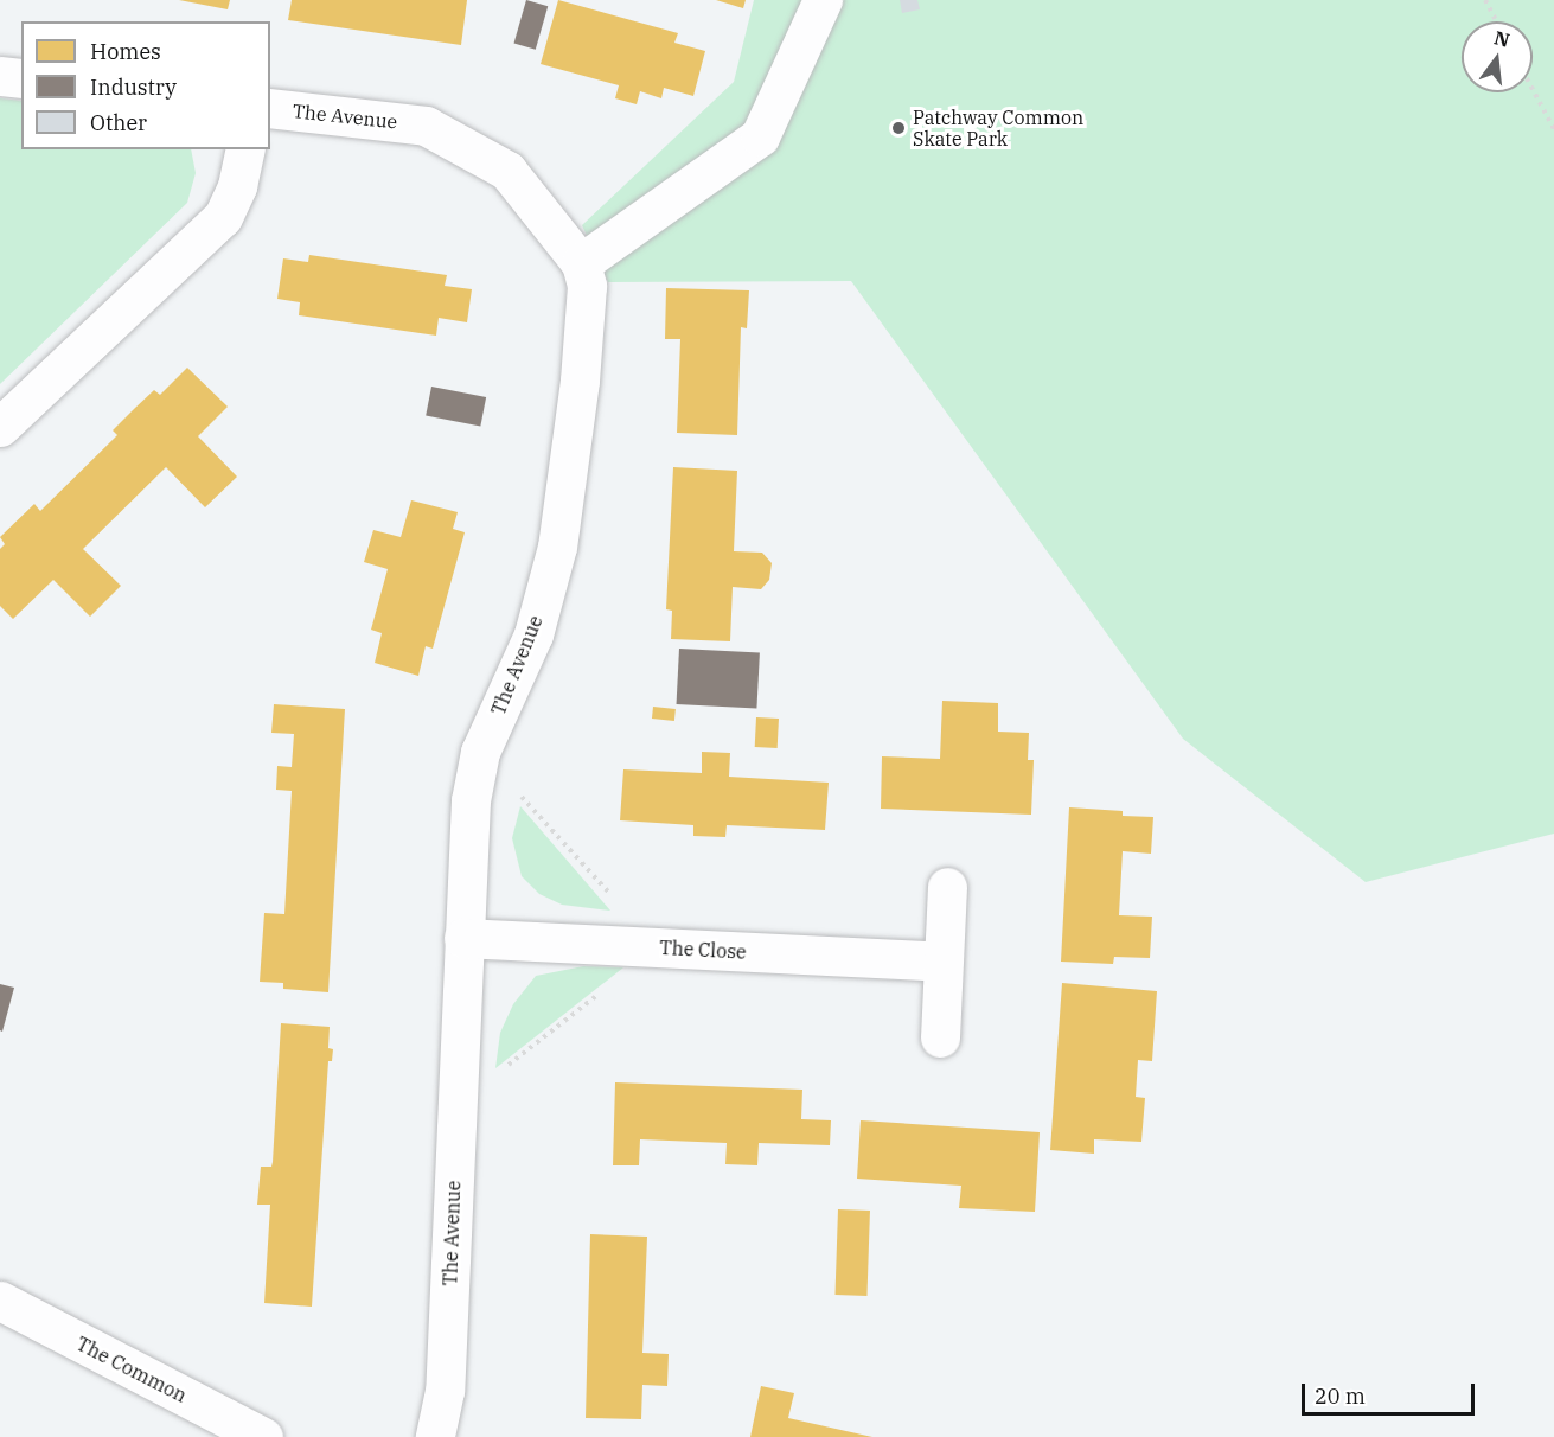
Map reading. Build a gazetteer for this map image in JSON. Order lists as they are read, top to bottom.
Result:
{
  "streets": {
    "street": ["The Avenue", "The Close", "The Common"]
  },
  "crossings": [
    ["The Avenue", "The Close"]
  ],
  "places": ["Patchway Common Skate Park"],
  "legend": ["Homes", "Industry", "Other"],
  "scale_bar": "20 m",
  "north": "top"
}
